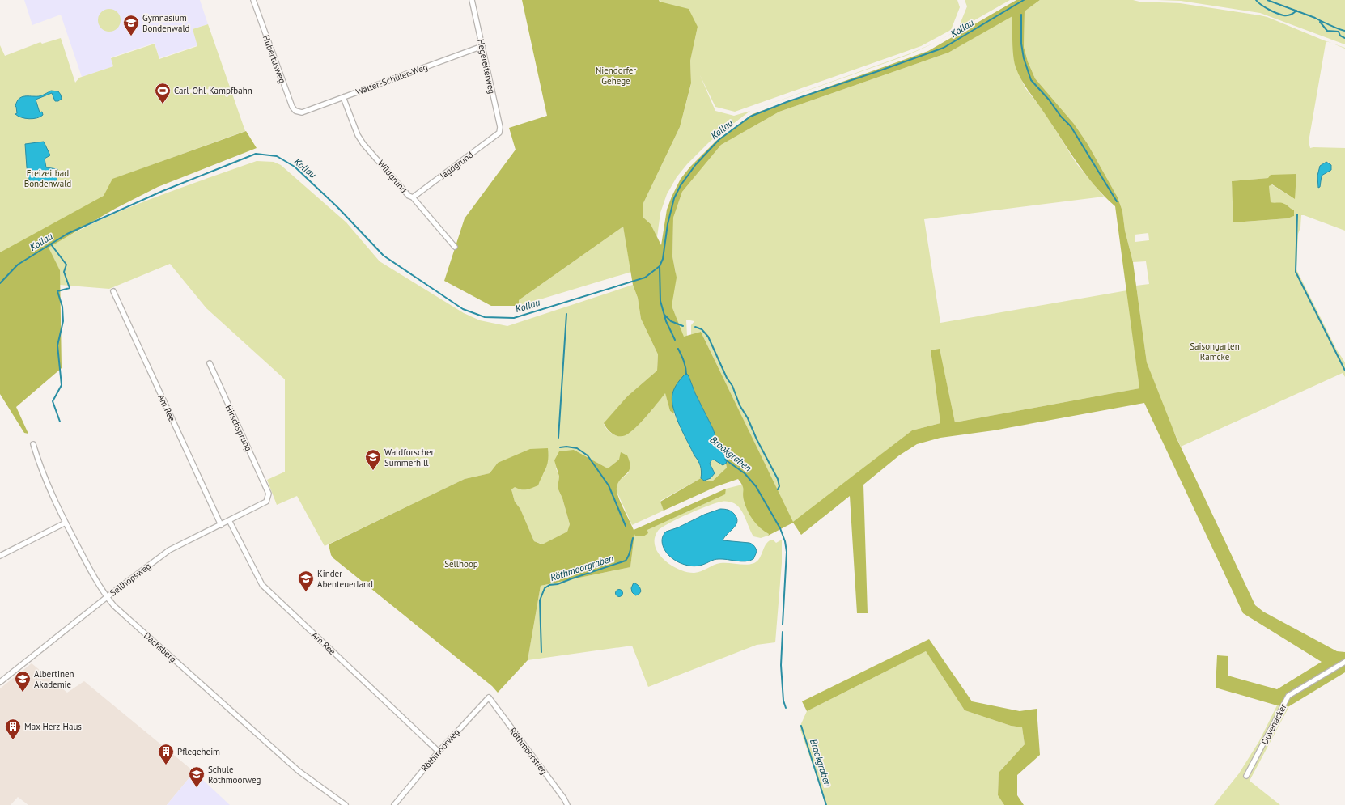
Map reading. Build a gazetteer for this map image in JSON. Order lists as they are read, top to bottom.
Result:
{
  "streets": {
    "street": [
      "Hubertusweg",
      "Hegereiterweg",
      "Walter-Schüler-Weg",
      "Jagdgrund",
      "Wildgrund",
      "Am Ree",
      "Hirschsprung",
      "Sellhopsweg",
      "Dachsberg",
      "Duvenacker",
      "Röthmoorweg",
      "Röthmoorstieg"
    ]
  },
  "crossings": [
    ["Hubertusweg", "Walter-Schüler-Weg"],
    ["Hegereiterweg", "Walter-Schüler-Weg"],
    ["Hegereiterweg", "Jagdgrund"],
    ["Walter-Schüler-Weg", "Wildgrund"],
    ["Jagdgrund", "Wildgrund"],
    ["Am Ree", "Sellhopsweg"],
    ["Am Ree", "Röthmoorweg"],
    ["Hirschsprung", "Sellhopsweg"],
    ["Sellhopsweg", "Dachsberg"],
    ["Röthmoorweg", "Röthmoorstieg"]
  ],
  "water": ["Kollau", "Brookgraben", "Röthmoorgraben"],
  "parks": [
    "Niendorfer Gehege",
    "Freizeitbad Bondenwald",
    "Saisongarten Ramcke",
    "Sellhoop"
  ],
  "places": {
    "school or university": [
      "Gymnasium Bondenwald",
      "Waldforscher Summerhill",
      "Kinder Abenteuerland",
      "Albertinen Akademie",
      "Schule Röthmoorweg"
    ],
    "sports": ["Carl-Ohl-Kampfbahn"],
    "building": ["Max Herz-Haus", "Pflegeheim"]
  }
}
